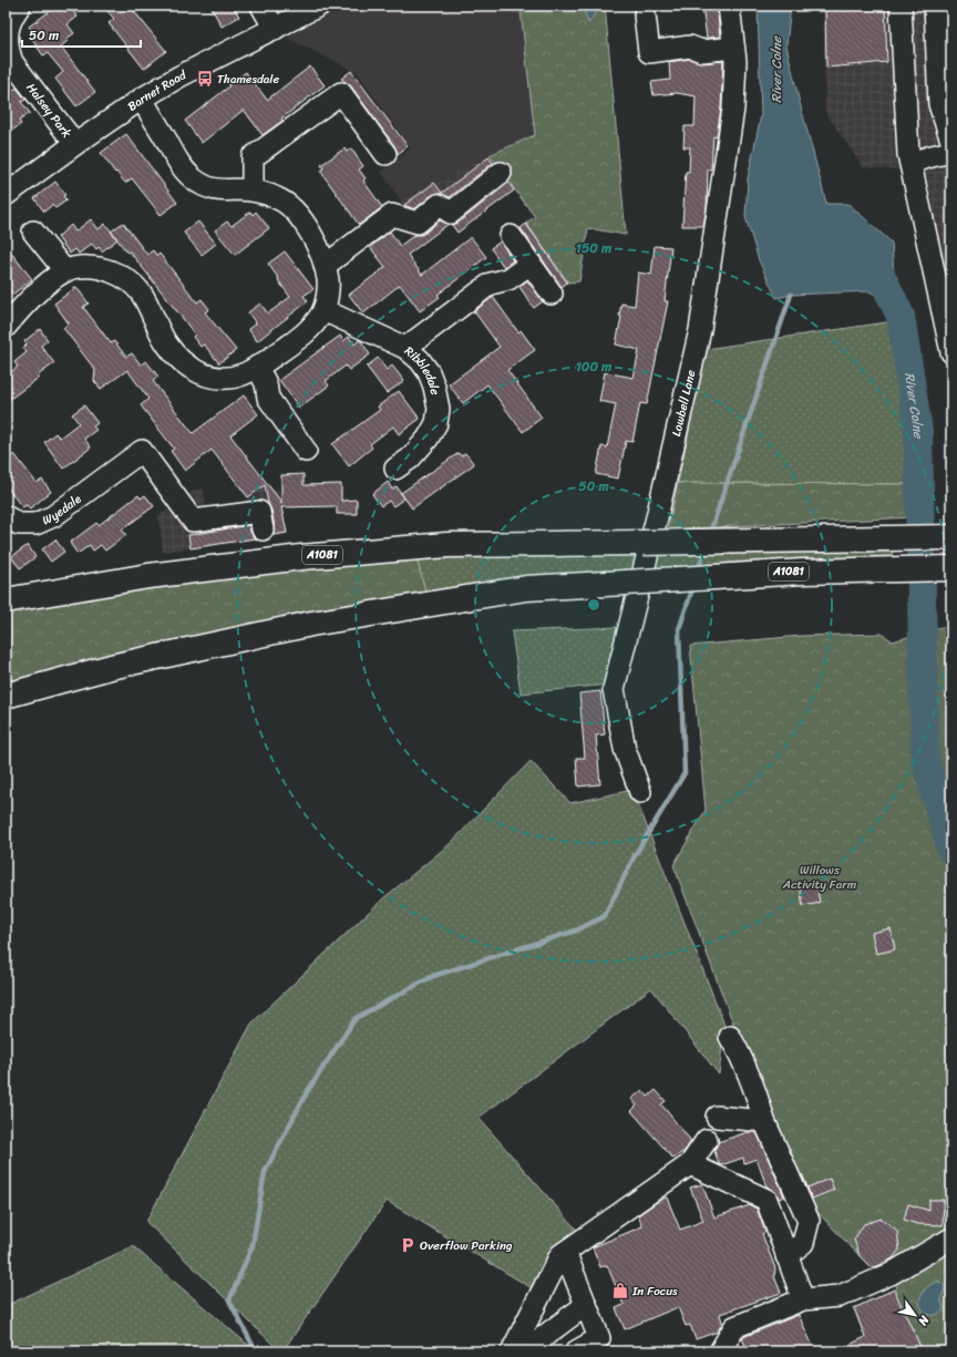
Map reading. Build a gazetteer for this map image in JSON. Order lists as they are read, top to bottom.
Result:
{
  "streets": {
    "main road": ["A1081"],
    "street": [
      "Barnet Road",
      "Halsey Park",
      "Ribbledale",
      "Lowbell Lane",
      "Wyedale"
    ]
  },
  "crossings": [
    ["Barnet Road", "Halsey Park"]
  ],
  "water": ["River Colne"],
  "parks": ["Willows Activity Farm"],
  "places": {
    "bus stop": ["Thamesdale"],
    "parking": ["Overflow Parking"],
    "shop": ["In Focus"]
  },
  "scale_bar": "50 m",
  "north": "bottom right",
  "rings": ["150 m", "100 m", "50 m"]
}
